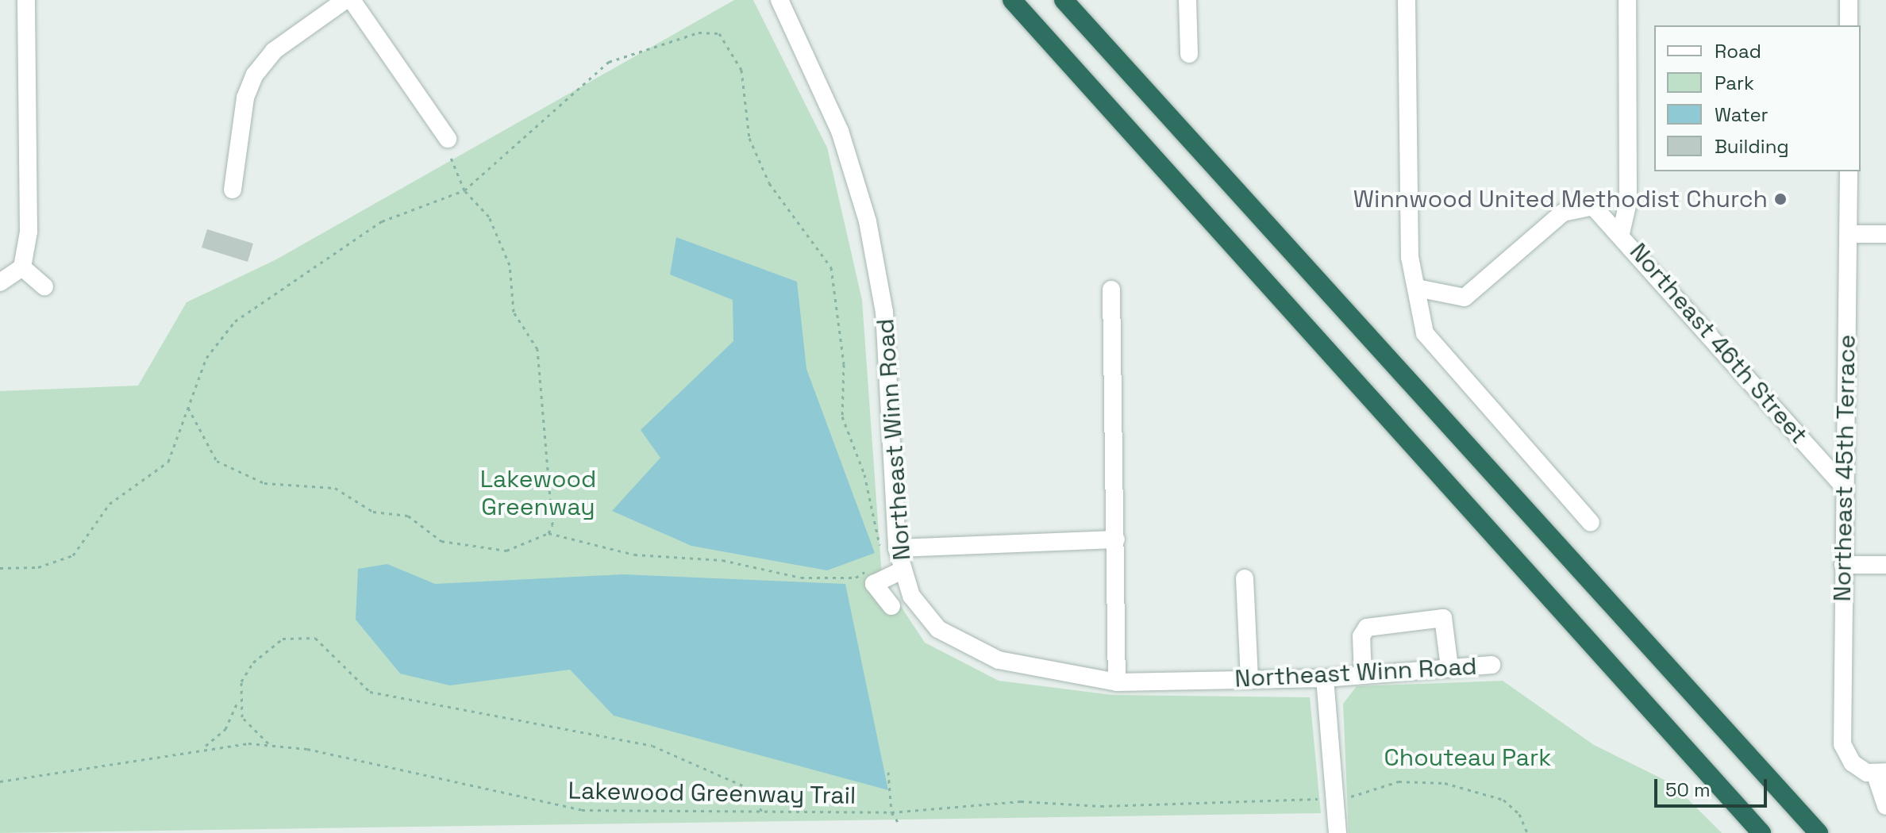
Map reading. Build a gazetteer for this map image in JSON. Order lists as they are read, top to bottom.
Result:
{
  "streets": {
    "street": ["Northeast 46th Street", "Northeast Winn Road", "Northeast 45th Terrace"],
    "path": ["Lakewood Greenway Trail"]
  },
  "crossings": [
    ["Northeast 46th Street", "Northeast 45th Terrace"]
  ],
  "parks": ["Lakewood Greenway", "Chouteau Park"],
  "places": ["Winnwood United Methodist Church"],
  "legend": [
    "Road",
    "Park",
    "Water",
    "Building"
  ],
  "scale_bar": "50 m"
}
